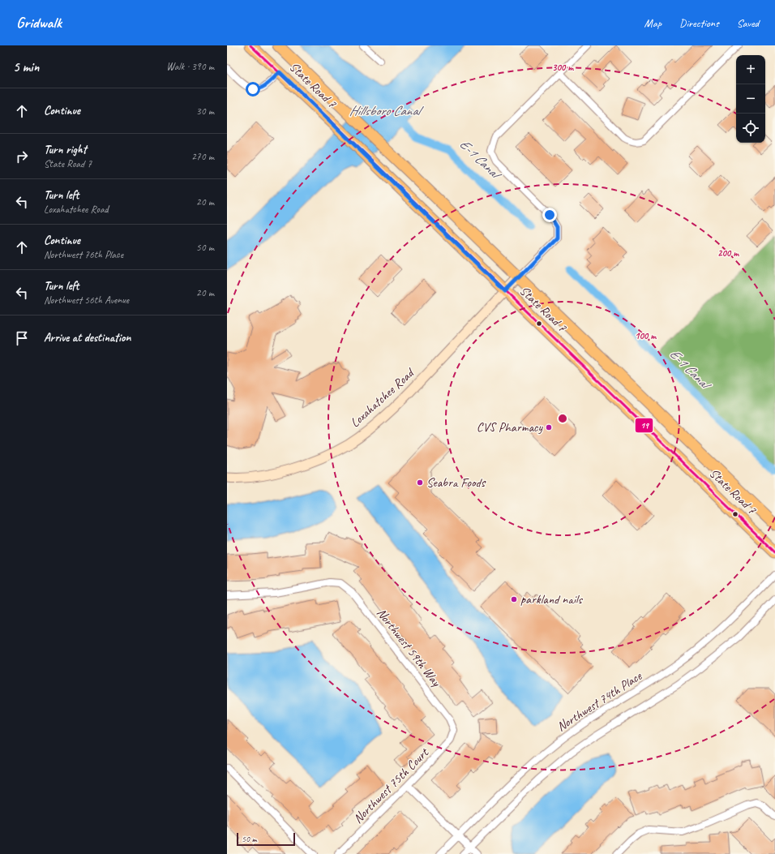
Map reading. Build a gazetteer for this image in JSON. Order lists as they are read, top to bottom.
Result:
{
  "streets": {
    "main road": ["State Road 7", "Loxahatchee Road"],
    "street": ["Northwest 59th Way", "Northwest 74th Place", "Northwest 75th Court"]
  },
  "crossings": [
    ["State Road 7", "Loxahatchee Road"],
    ["Northwest 59th Way", "Northwest 75th Court"]
  ],
  "water": ["Hillsboro Canal", "E-1 Canal"],
  "places": ["CVS Pharmacy", "Seabra Foods", "parkland nails"],
  "lines": ["transit line 19"],
  "scale_bar": "50 m",
  "page": {
    "header": "Gridwalk",
    "nav": ["Map", "Directions", "Saved"],
    "heading": ["5 min", "Walk · 390 m"],
    "map_buttons": ["+", "−"],
    "list": [
      ["Continue", "30 m"],
      ["Turn right", "State Road 7", "270 m"],
      ["Turn left", "Loxahatchee Road", "20 m"],
      ["Continue", "Northwest 76th Place", "50 m"],
      ["Turn left", "Northwest 56th Avenue", "20 m"],
      "Arrive at destination"
    ],
    "scale": "50 m"
  },
  "rings": ["300 m", "200 m", "100 m"]
}
